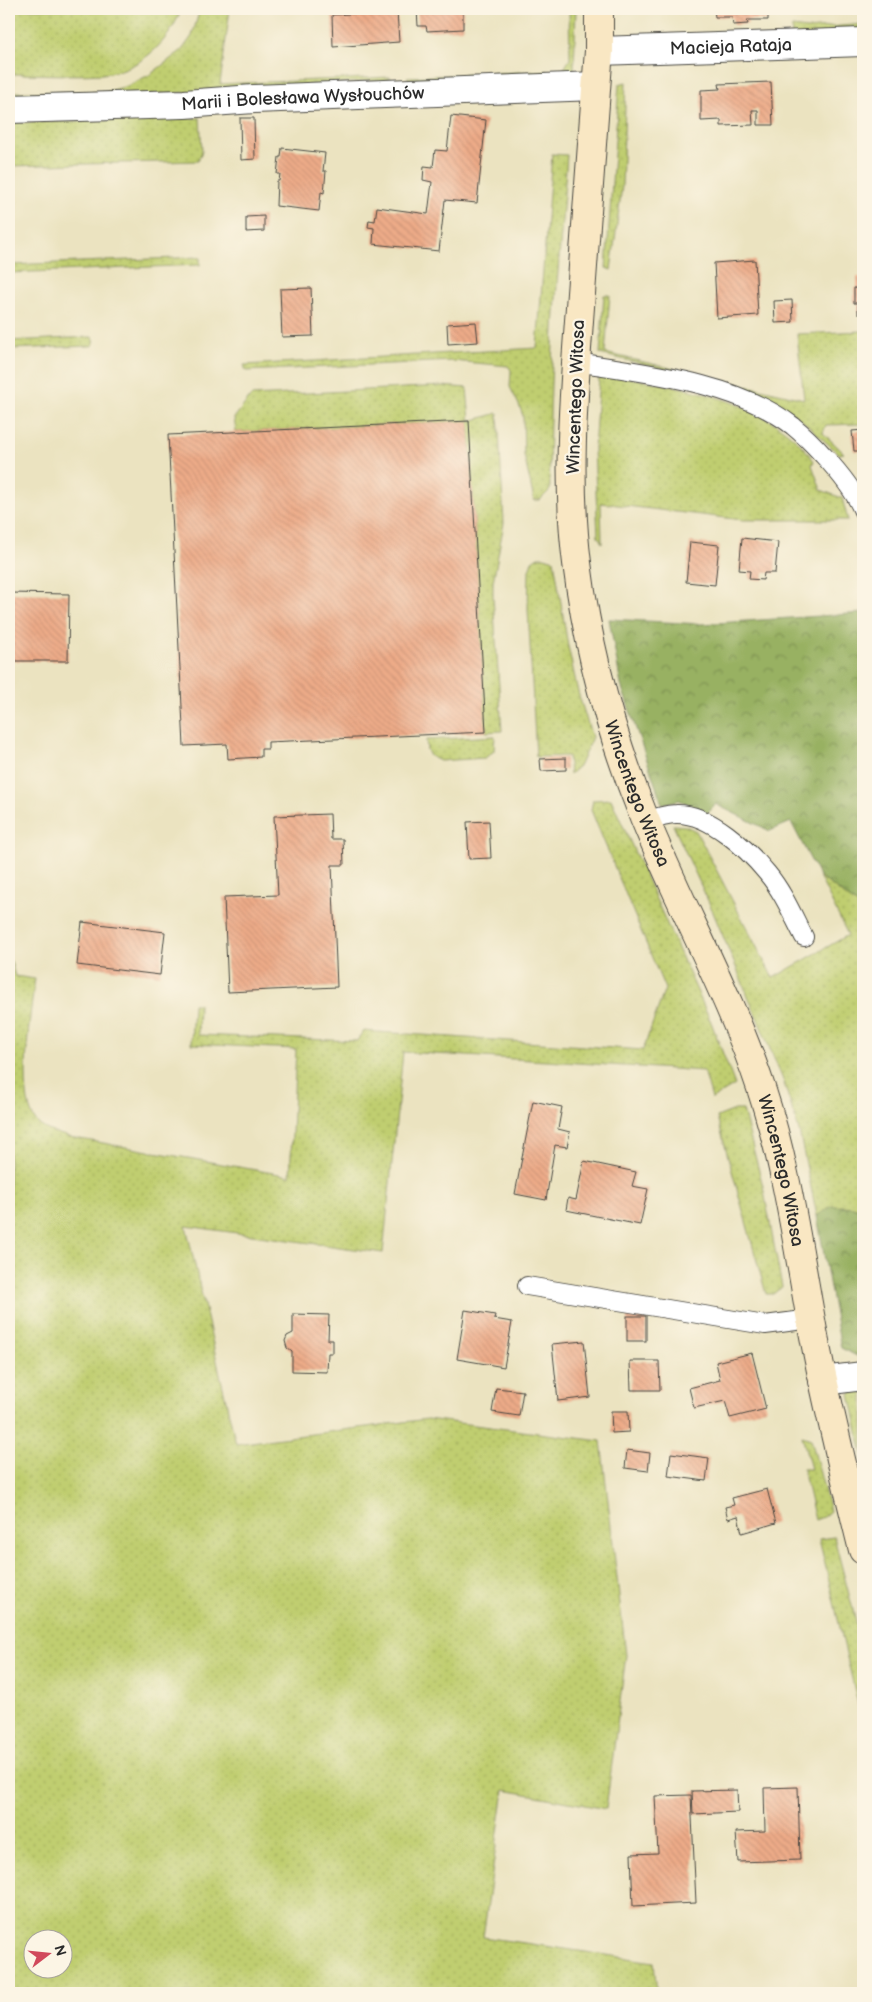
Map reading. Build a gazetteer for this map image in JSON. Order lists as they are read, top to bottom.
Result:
{
  "streets": {
    "street": ["Macieja Rataja", "Marii i Bolesława Wysłouchów", "Wincentego Witosa"]
  },
  "crossings": [
    ["Macieja Rataja", "Wincentego Witosa"],
    ["Marii i Bolesława Wysłouchów", "Wincentego Witosa"]
  ],
  "north": "right"
}
